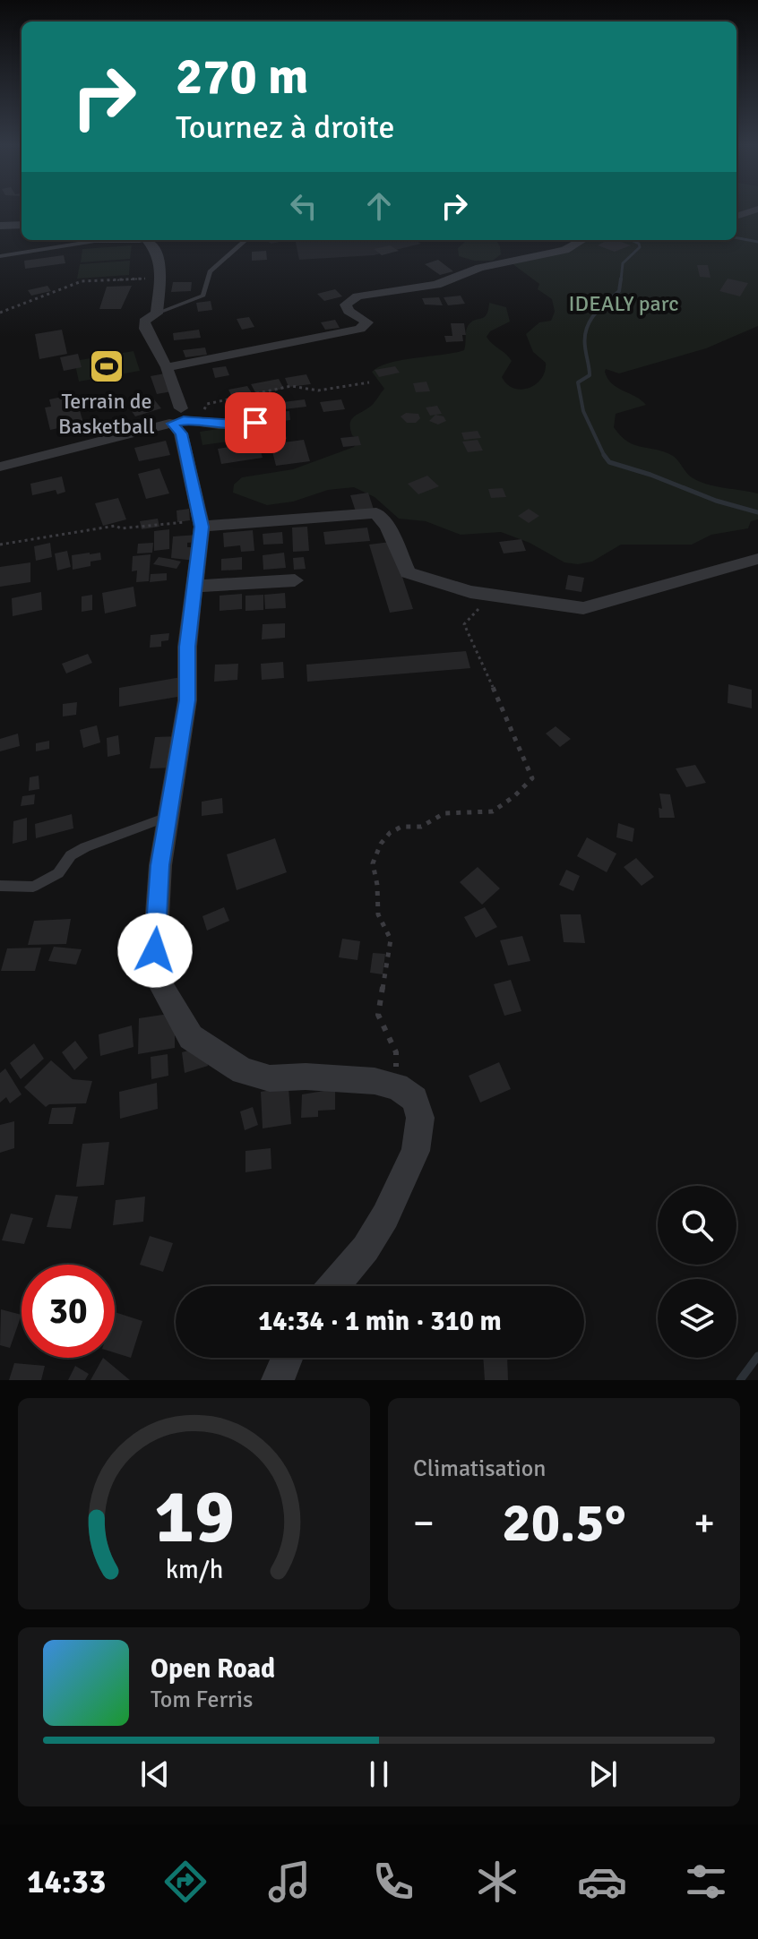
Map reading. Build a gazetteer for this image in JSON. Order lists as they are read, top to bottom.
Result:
{
  "parks": ["IDEALY parc"],
  "places": {
    "sports": ["Terrain de Basketball"]
  },
  "page": {
    "turn": ["270 m", "Tournez à droite"],
    "limit": "30",
    "trip": "14:34 · 1 min · 310 m",
    "tile": "Climatisation",
    "heat": ["−", "20.5°", "+"],
    "song": ["Open Road", "Tom Ferris"],
    "tabs": "14:33",
    "gauge": ["19", "km/h"]
  }
}
